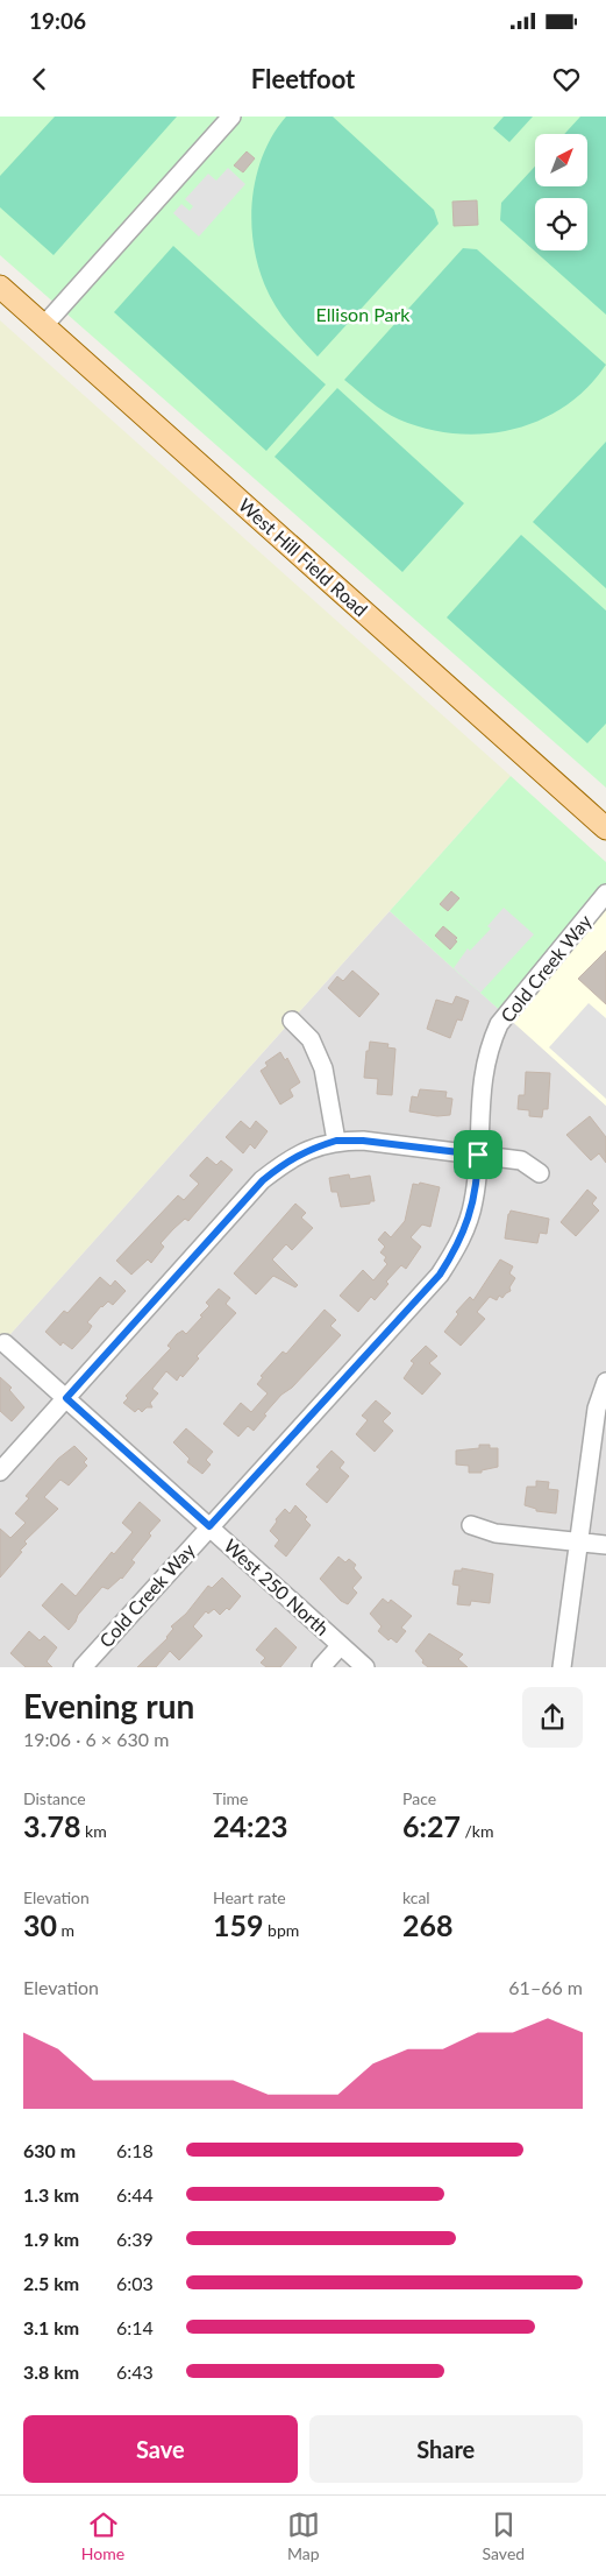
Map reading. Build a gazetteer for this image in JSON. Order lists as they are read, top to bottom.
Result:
{
  "streets": {
    "main road": ["West Hill Field Road"],
    "street": ["Cold Creek Way", "West 250 North"]
  },
  "crossings": [
    ["Cold Creek Way", "West 250 North"]
  ],
  "parks": ["Ellison Park"],
  "north": "top right",
  "page": {
    "status": "19:06",
    "header": "Fleetfoot",
    "heading": ["Evening run", "19:06 · 6 × 630 m"],
    "stats": [
      ["Distance", "3.78 km"],
      ["Time", "24:23"],
      ["Pace", "6:27 /km"],
      ["Elevation", "30 m"],
      ["Heart rate", "159 bpm"],
      ["kcal", "268"]
    ],
    "chart": ["Elevation", "61–66 m"],
    "list": [
      {
        "name": "630 m",
        "note": "6:18"
      },
      {
        "name": "1.3 km",
        "note": "6:44"
      },
      {
        "name": "1.9 km",
        "note": "6:39"
      },
      {
        "name": "2.5 km",
        "note": "6:03"
      },
      {
        "name": "3.1 km",
        "note": "6:14"
      },
      {
        "name": "3.8 km",
        "note": "6:43"
      }
    ],
    "buttons": ["Save", "Share"],
    "tabs": ["Home", "Map", "Saved"]
  }
}
